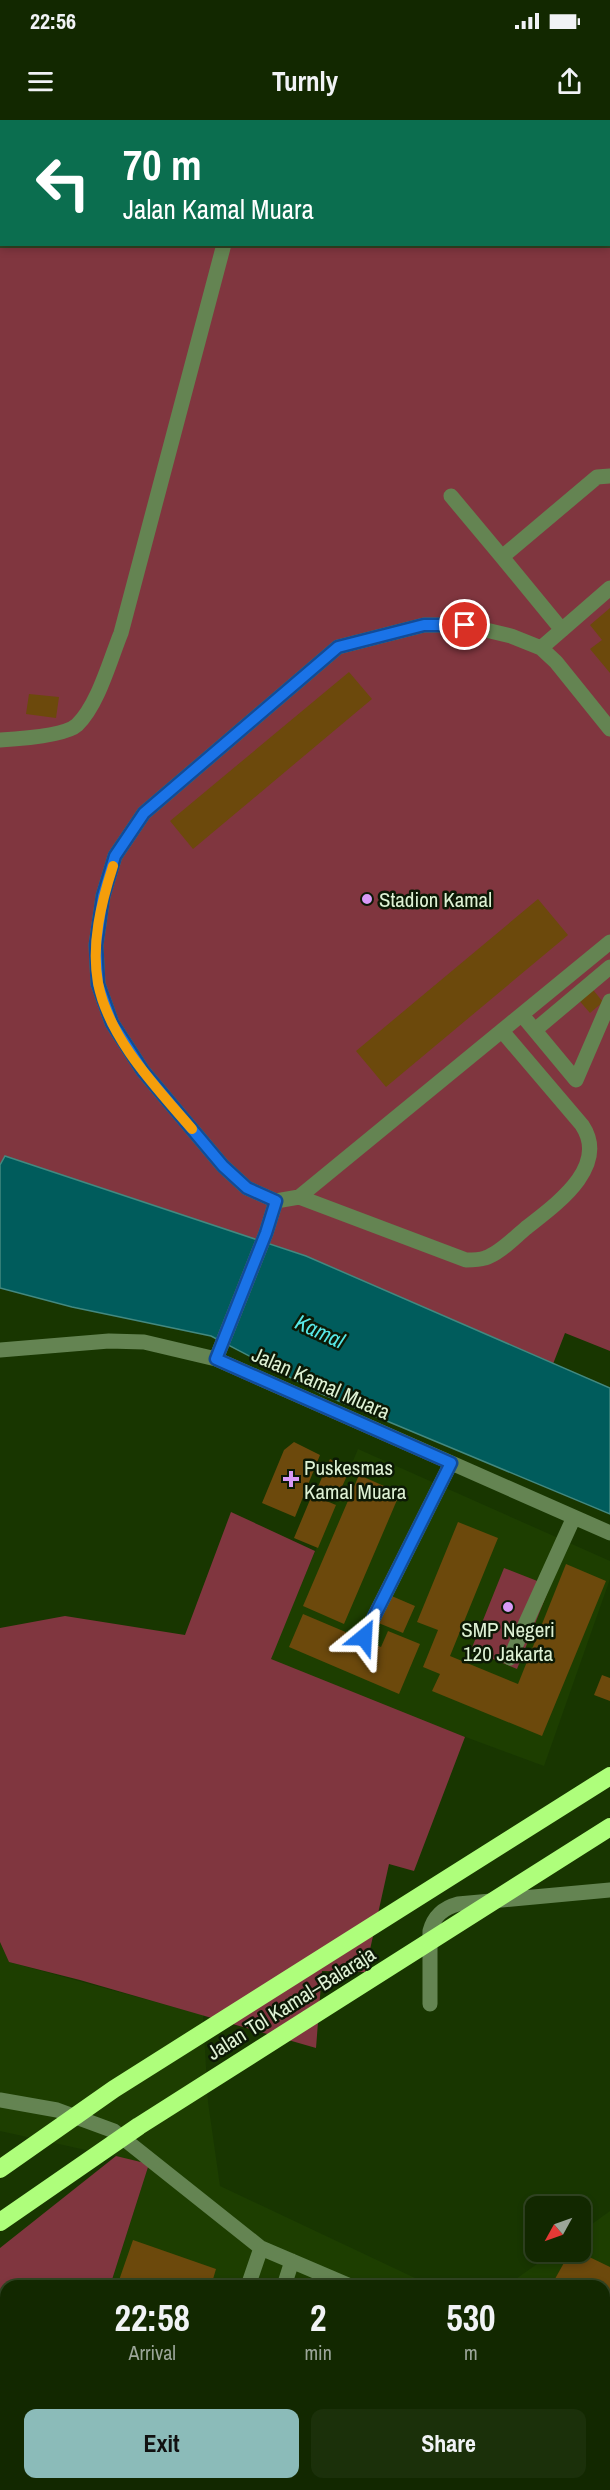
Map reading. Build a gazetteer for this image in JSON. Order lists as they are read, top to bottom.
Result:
{
  "streets": {
    "highway": ["Jalan Tol Kamal–Balaraja"],
    "street": ["Jalan Kamal Muara"]
  },
  "water": ["Kamal"],
  "places": {
    "other": ["Stadion Kamal", "SMP Negeri 120 Jakarta"],
    "health": ["Puskesmas Kamal Muara"]
  },
  "north": "bottom left",
  "page": {
    "status": "22:56",
    "header": "Turnly",
    "turn": ["70 m", "Jalan Kamal Muara"],
    "eta": [
      "22:58",
      "Arrival",
      "2",
      "min",
      "530",
      "m"
    ],
    "buttons": ["Exit", "Share"]
  }
}
